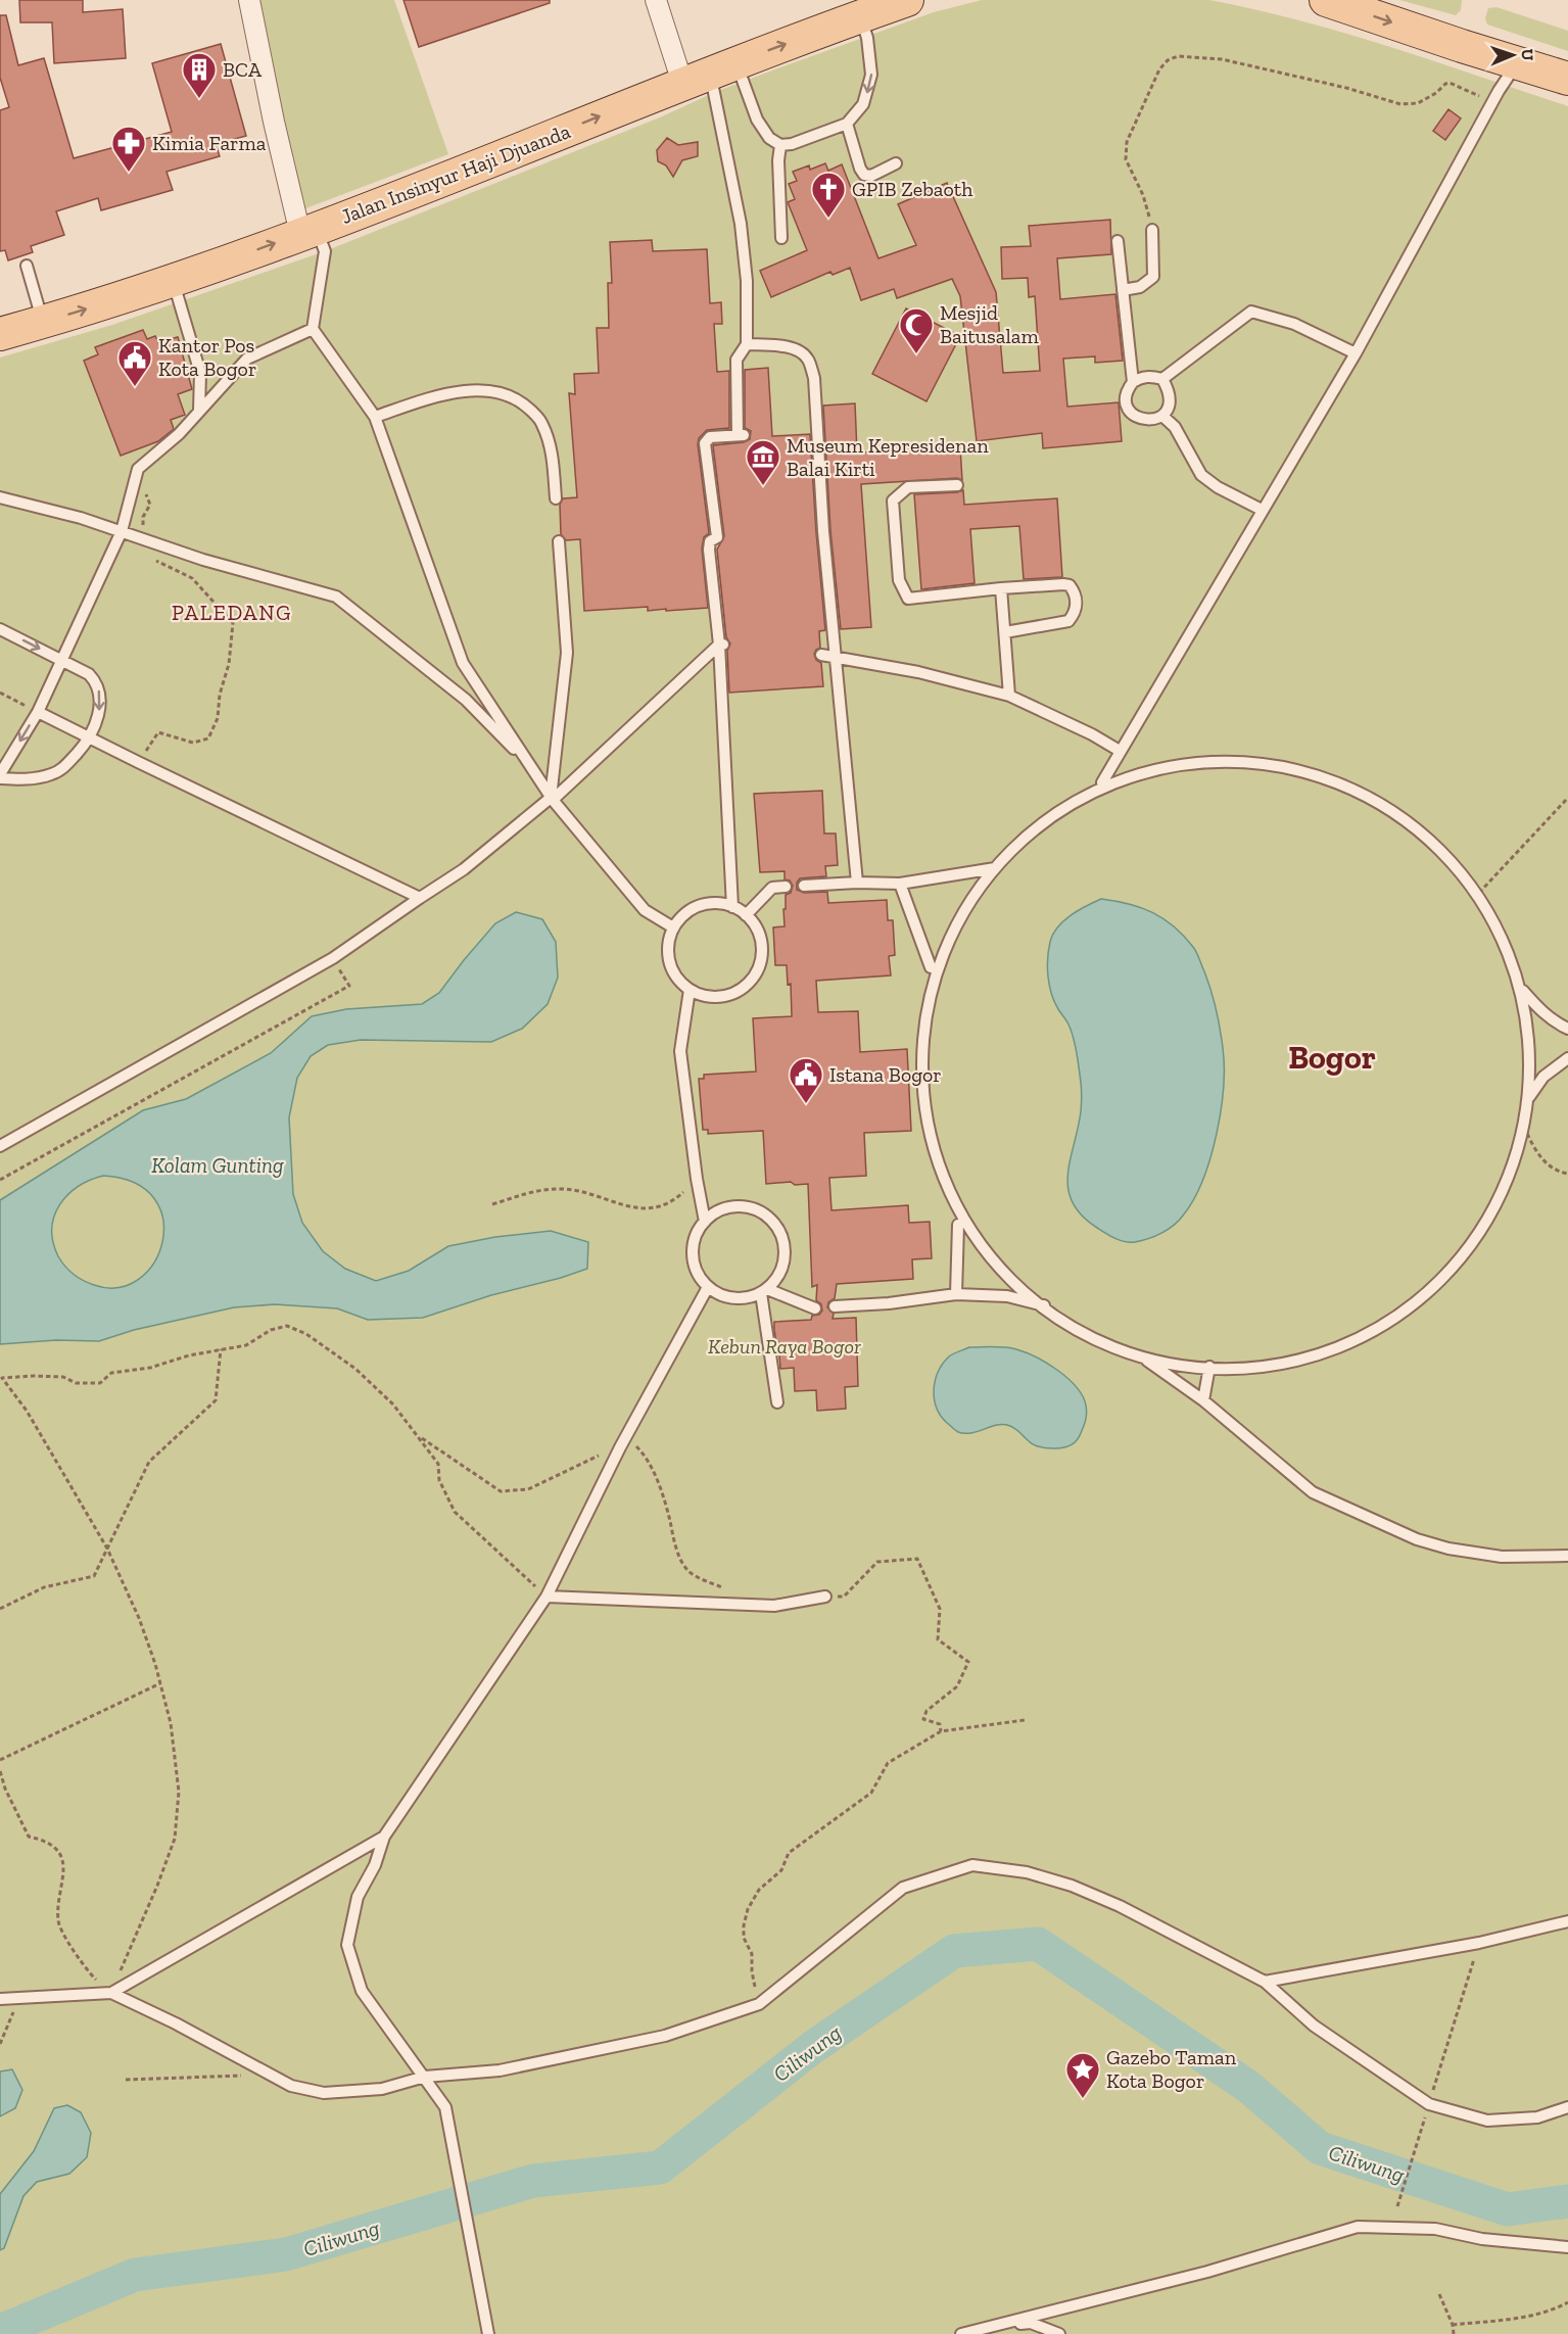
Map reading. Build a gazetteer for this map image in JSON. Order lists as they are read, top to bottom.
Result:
{
  "streets": {
    "main road": ["Jalan Insinyur Haji Djuanda"]
  },
  "one_way": ["Jalan Insinyur Haji Djuanda"],
  "districts": ["PALEDANG", "Bogor"],
  "water": ["Kolam Gunting", "Ciliwung"],
  "parks": ["Kebun Raya Bogor"],
  "places": {
    "building": ["BCA"],
    "pharmacy": ["Kimia Farma"],
    "church": ["GPIB Zebaoth"],
    "mosque": ["Mesjid Baitusalam"],
    "public building": ["Kantor Pos Kota Bogor", "Istana Bogor"],
    "museum": ["Museum Kepresidenan Balai Kirti"],
    "place": ["Gazebo Taman Kota Bogor"]
  },
  "north": "right"
}
